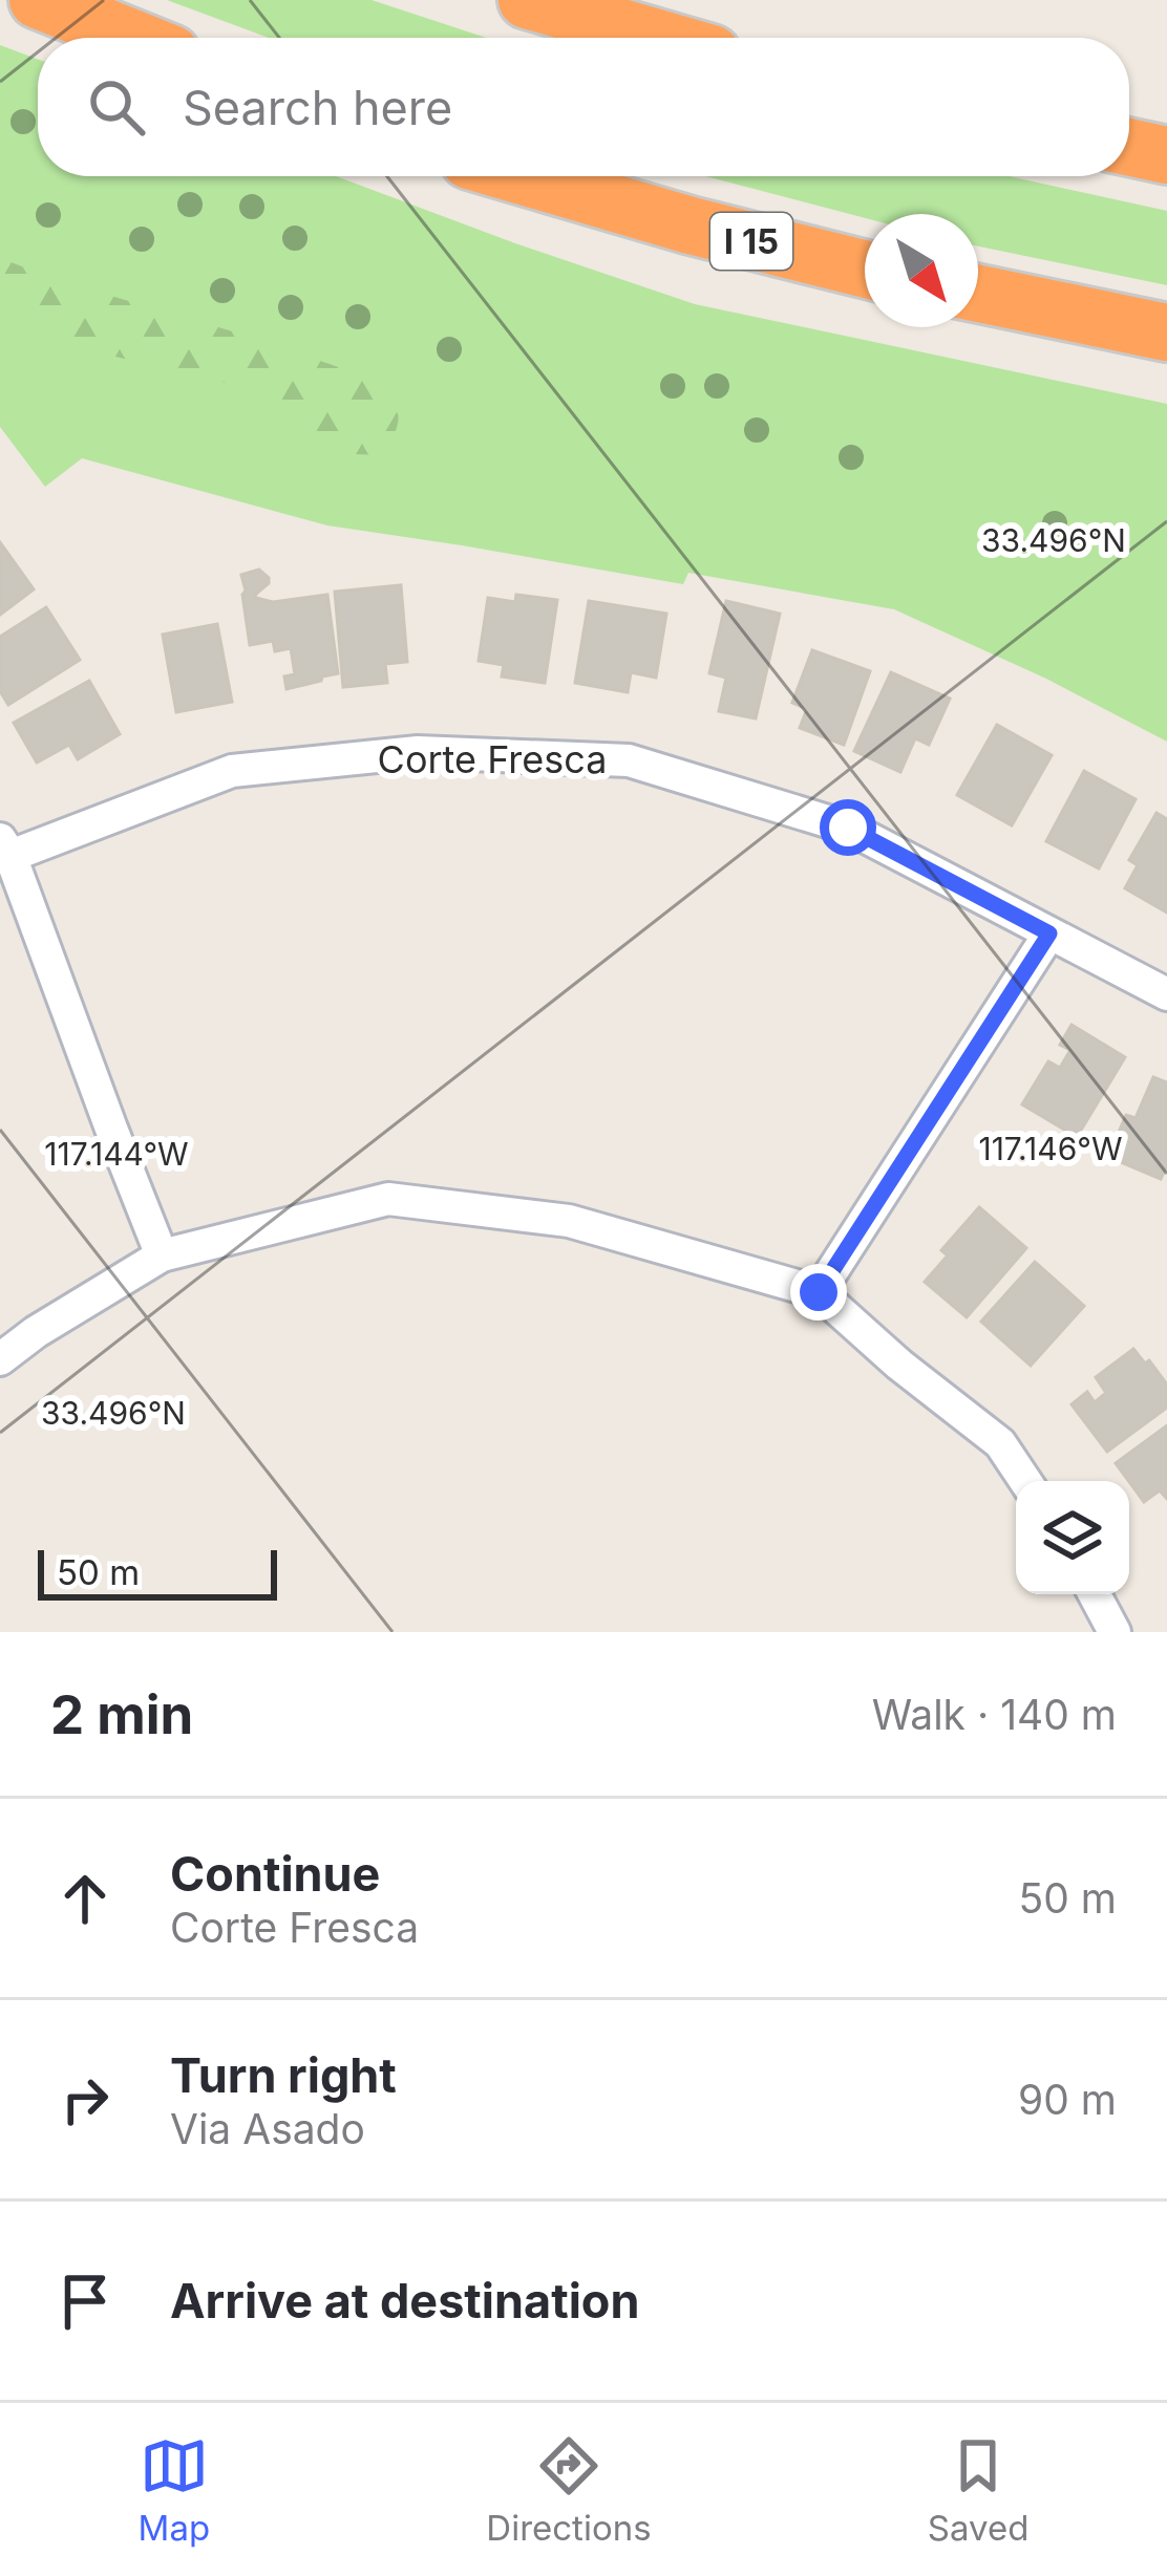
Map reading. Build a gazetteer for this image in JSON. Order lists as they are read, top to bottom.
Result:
{
  "streets": {
    "highway": ["I 15"],
    "street": ["Corte Fresca"]
  },
  "scale_bar": "50 m",
  "north": "bottom right",
  "page": {
    "search": "Search here",
    "scale": "50 m",
    "heading": ["2 min", "Walk · 140 m"],
    "list": [
      ["Continue", "Corte Fresca", "50 m"],
      ["Turn right", "Via Asado", "90 m"],
      "Arrive at destination"
    ],
    "nav": ["Map", "Directions", "Saved"]
  },
  "coordinates": ["33.496°N", "117.146°W", "117.144°W"]
}
